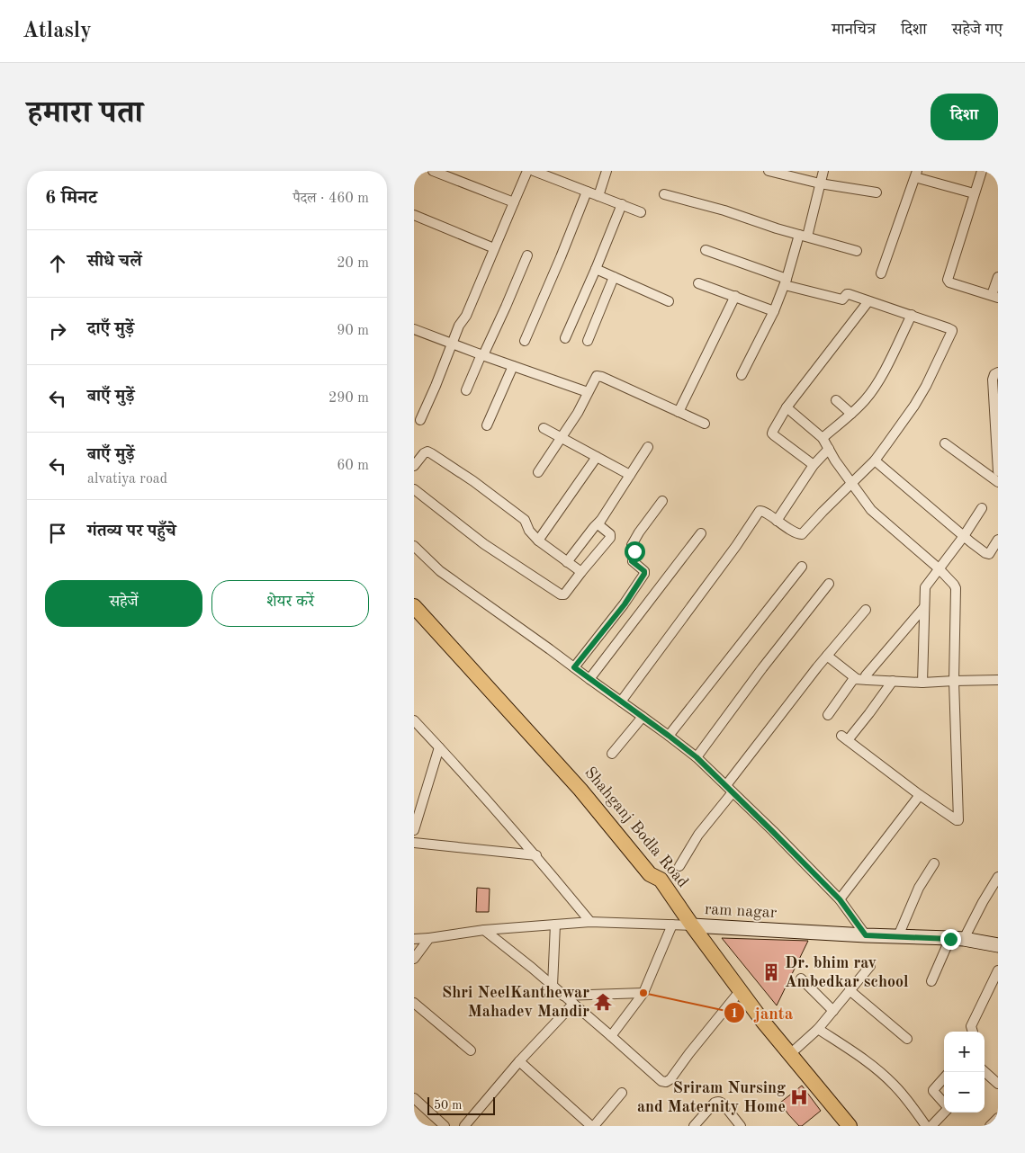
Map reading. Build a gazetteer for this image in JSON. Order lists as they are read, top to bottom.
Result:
{
  "streets": {
    "main road": ["Shahganj Bodla Road"],
    "street": ["ram nagar"]
  },
  "crossings": [
    ["Shahganj Bodla Road", "ram nagar"]
  ],
  "places": {
    "building": ["Dr. bhim rav Ambedkar school"],
    "other": ["janta"],
    "temple": ["Shri NeelKanthewar Mahadev Mandir"],
    "hospital": ["Sriram Nursing and Maternity Home"]
  },
  "scale_bar": "50 m",
  "page": {
    "header": "Atlasly",
    "nav": ["मानचित्र", "दिशा", "सहेजे गए"],
    "title": "हमारा पता",
    "buttons": [
      "दिशा",
      ["सहेजें", "शेयर करें"]
    ],
    "heading": ["6 मिनट", "पैदल · 460 m"],
    "list": [
      ["सीधे चलें", "20 m"],
      ["दाएँ मुड़ें", "90 m"],
      ["बाएँ मुड़ें", "290 m"],
      ["बाएँ मुड़ें", "alvatiya road", "60 m"],
      "गंतव्य पर पहुँचे"
    ],
    "map_buttons": ["+", "−"],
    "scale": "50 m"
  }
}
